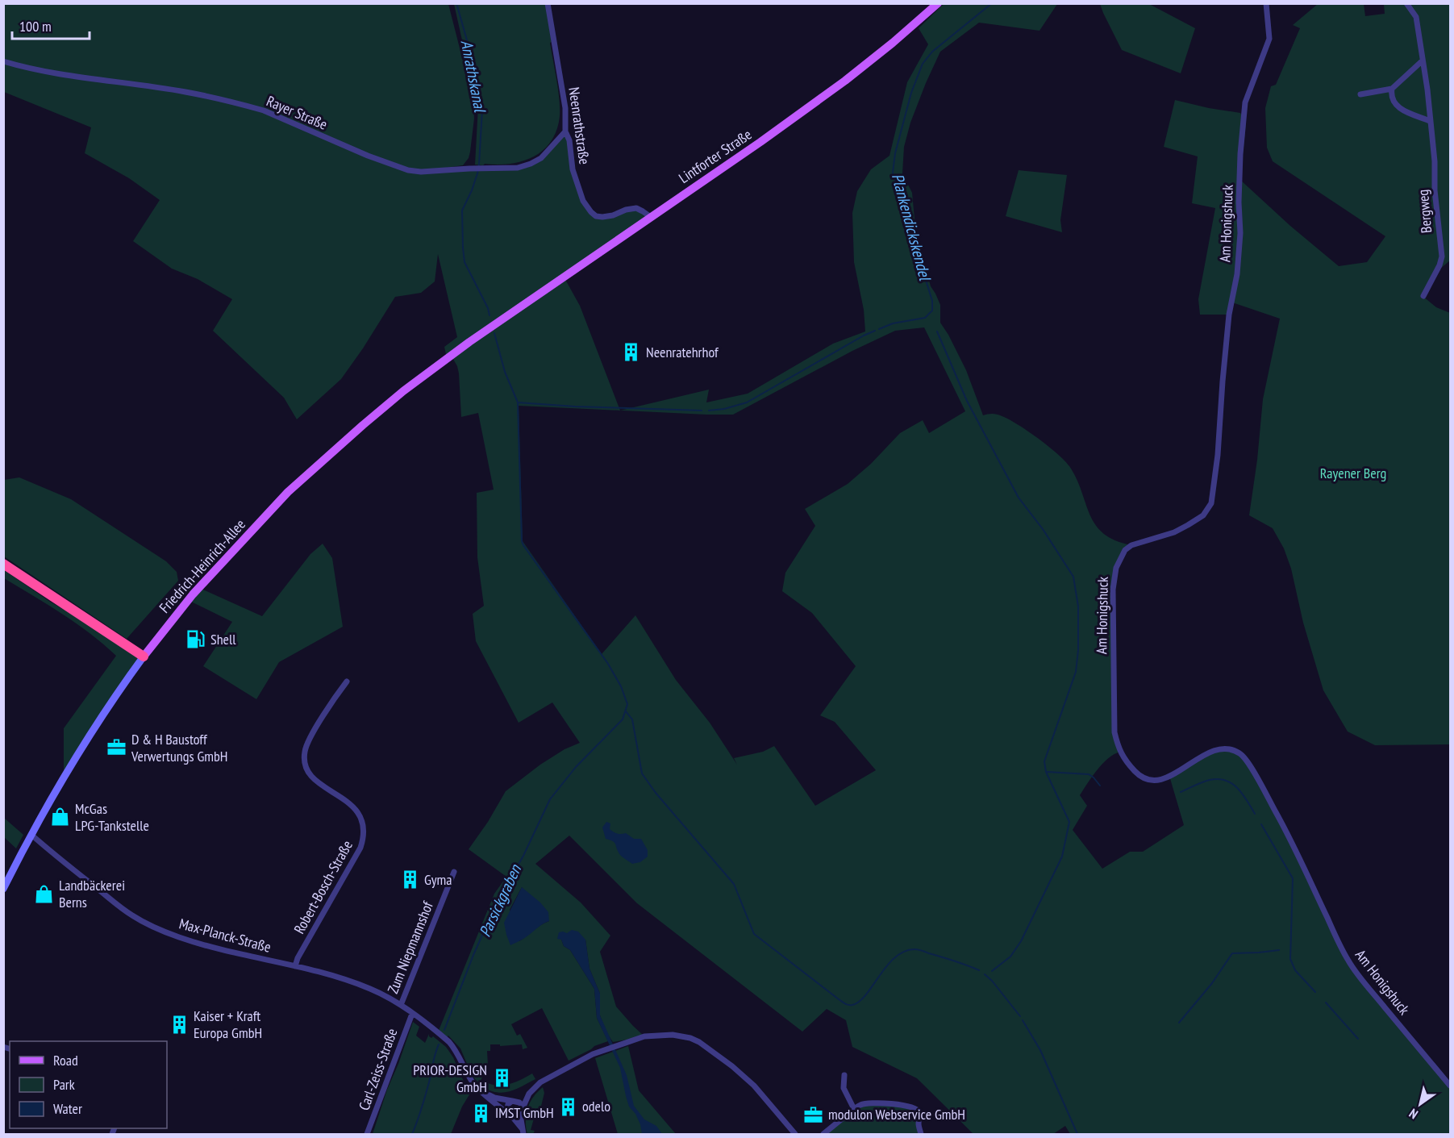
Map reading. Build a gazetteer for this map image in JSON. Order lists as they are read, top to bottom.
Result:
{
  "streets": {
    "main road": ["Lintforter Straße", "Friedrich-Heinrich-Allee"],
    "street": [
      "Rayer Straße",
      "Neenrathstraße",
      "Bergweg",
      "Am Honigshuck",
      "Robert-Bosch-Straße",
      "Max-Planck-Straße",
      "Zum Niepmannshof",
      "Carl-Zeiss-Straße"
    ]
  },
  "crossings": [
    ["Rayer Straße", "Neenrathstraße"],
    ["Neenrathstraße", "Lintforter Straße"],
    ["Lintforter Straße", "Friedrich-Heinrich-Allee"],
    ["Friedrich-Heinrich-Allee", "Max-Planck-Straße"],
    ["Robert-Bosch-Straße", "Max-Planck-Straße"],
    ["Max-Planck-Straße", "Zum Niepmannshof"],
    ["Max-Planck-Straße", "Carl-Zeiss-Straße"]
  ],
  "water": ["Anrathskanal", "Plankendickskendel", "Parsickgraben"],
  "parks": ["Rayener Berg"],
  "places": {
    "building": [
      "Neenratehrhof",
      "Gyma",
      "Kaiser + Kraft Europa GmbH",
      "PRIOR-DESIGN GmbH",
      "odelo",
      "IMST GmbH"
    ],
    "fuel station": ["Shell"],
    "office": ["D & H Baustoff Verwertungs GmbH", "modulon Webservice GmbH"],
    "shop": ["McGas LPG-Tankstelle", "Landbäckerei Berns"]
  },
  "legend": ["Road", "Park", "Water"],
  "scale_bar": "100 m",
  "north": "bottom left"
}
